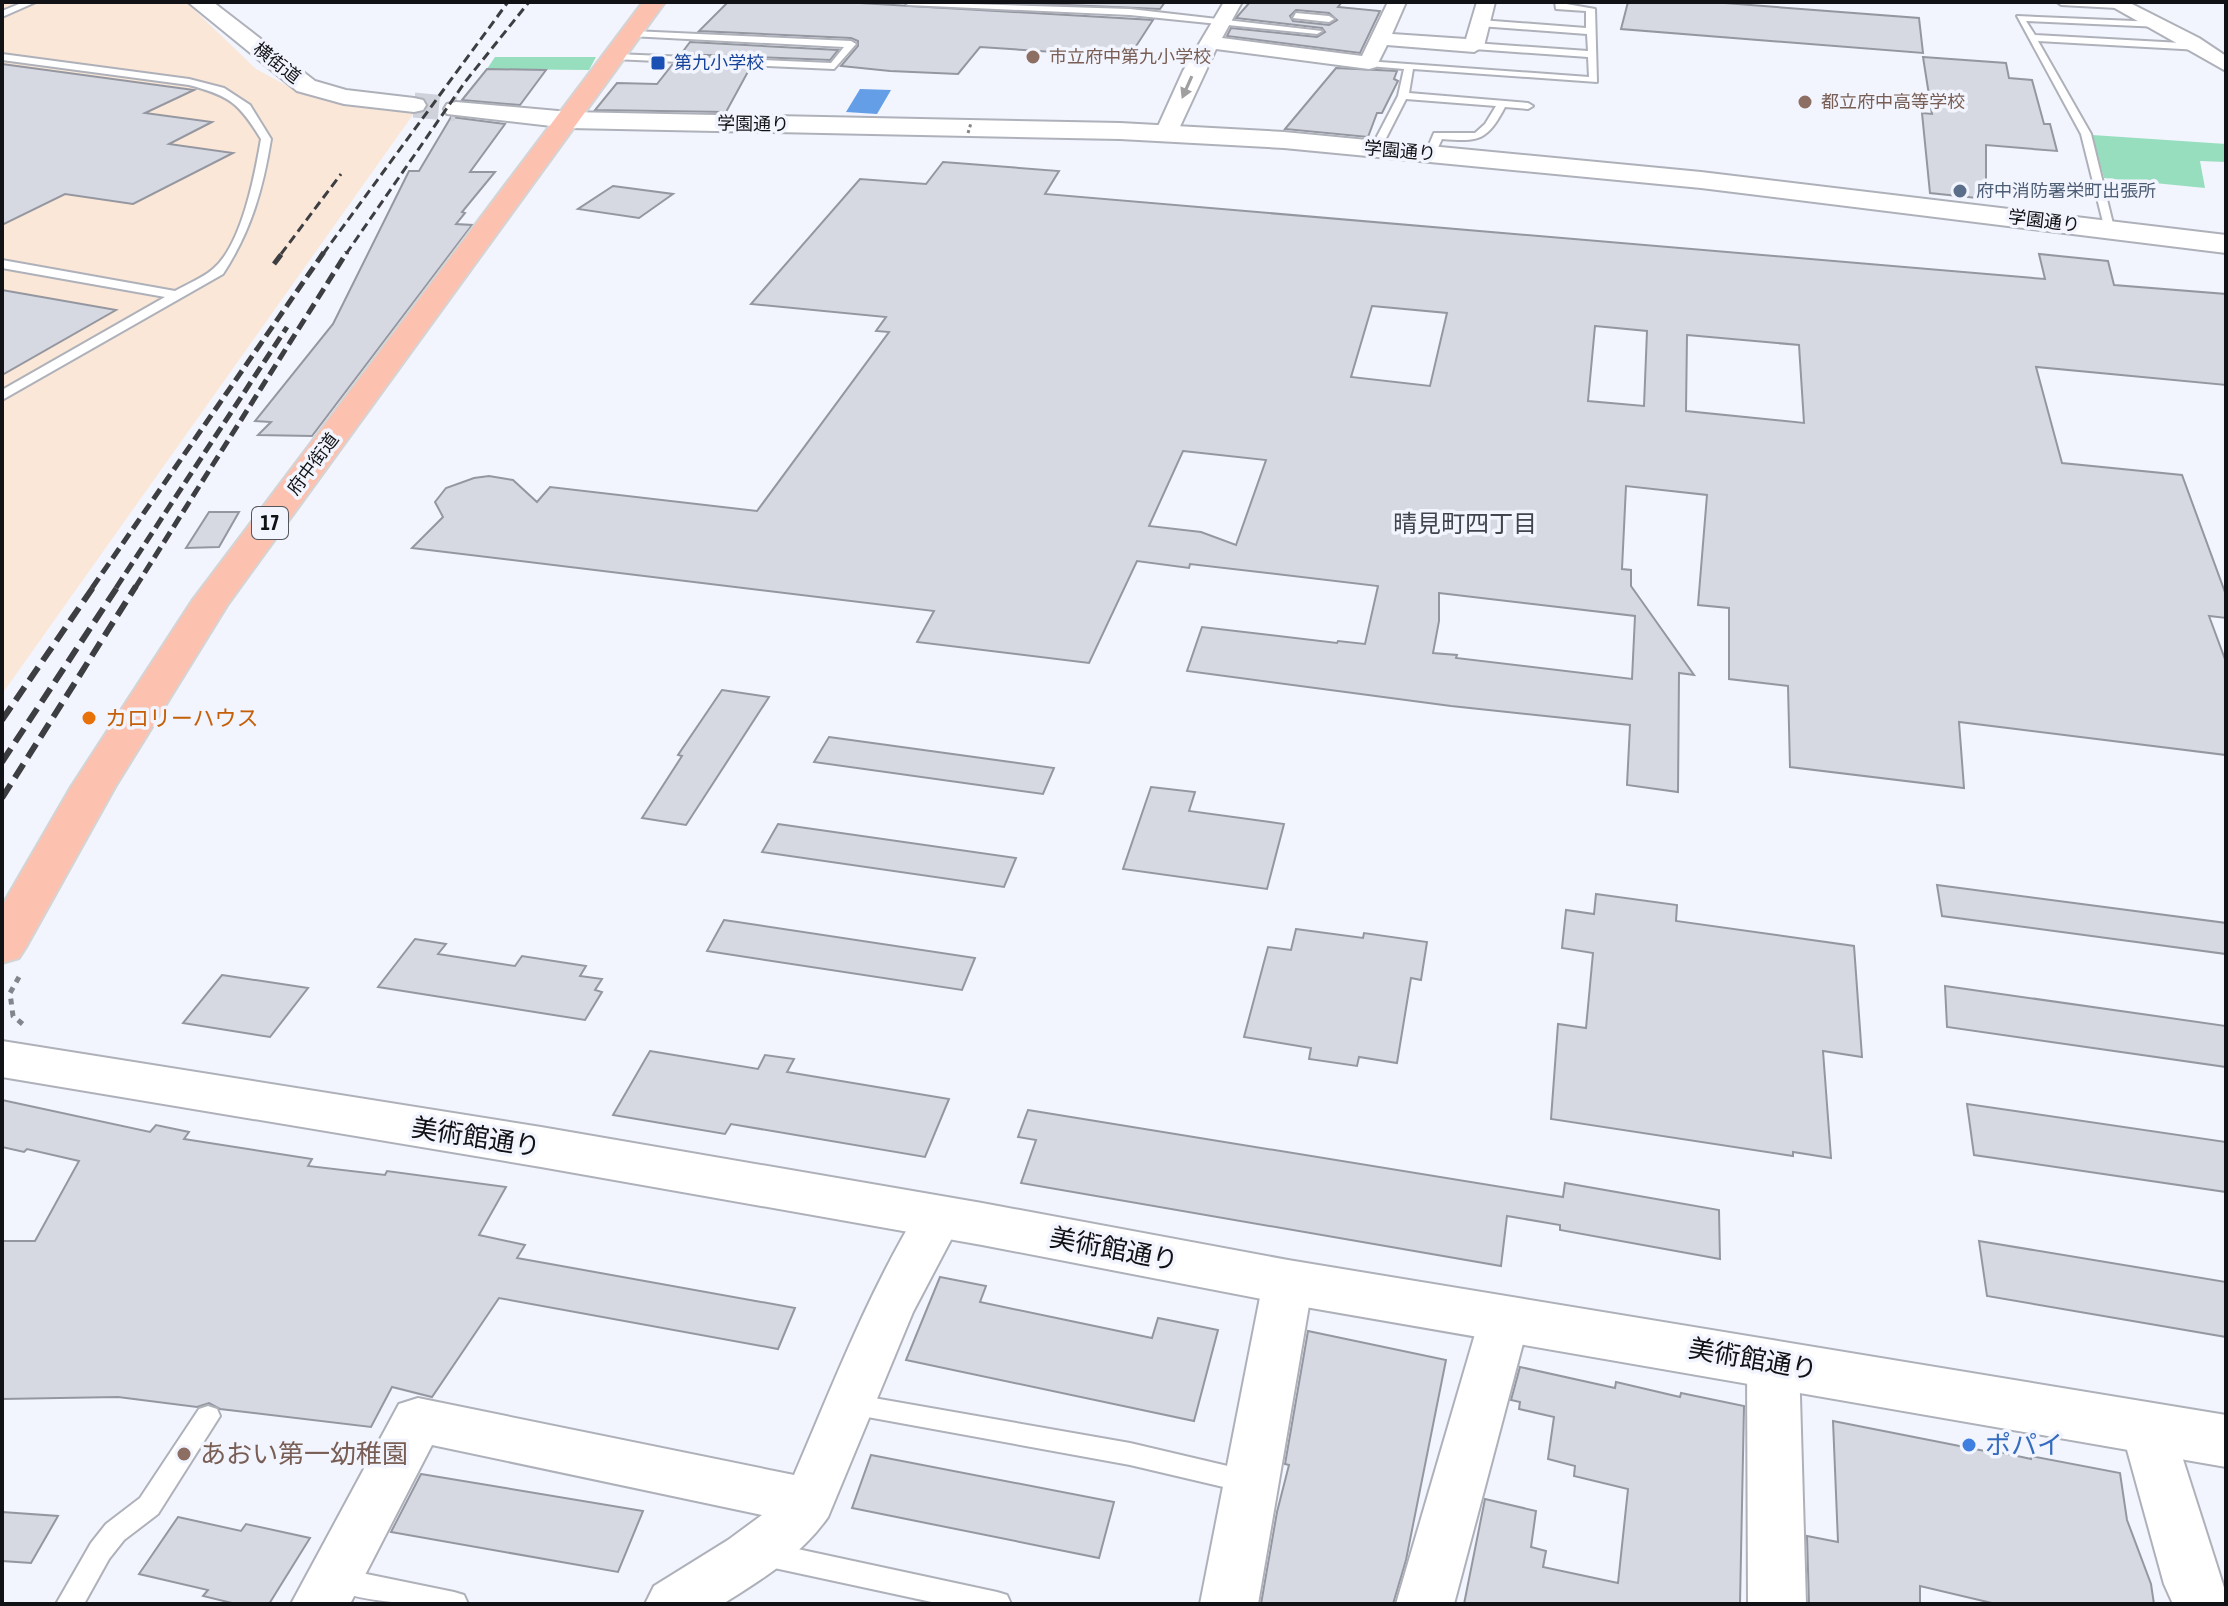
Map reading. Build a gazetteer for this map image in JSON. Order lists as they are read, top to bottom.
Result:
{
  "streets": {
    "main road": ["府中街道", "17"],
    "street": ["横街道", "学園通り", "美術館通り"]
  },
  "crossings": [
    ["学園通り", "府中街道"]
  ],
  "districts": ["晴見町四丁目"],
  "places": {
    "other": [
      "市立府中第九小学校",
      "都立府中高等学校",
      "府中消防署栄町出張所",
      "カロリーハウス",
      "ポパイ",
      "あおい第一幼稚園"
    ],
    "transit": ["第九小学校"]
  }
}
